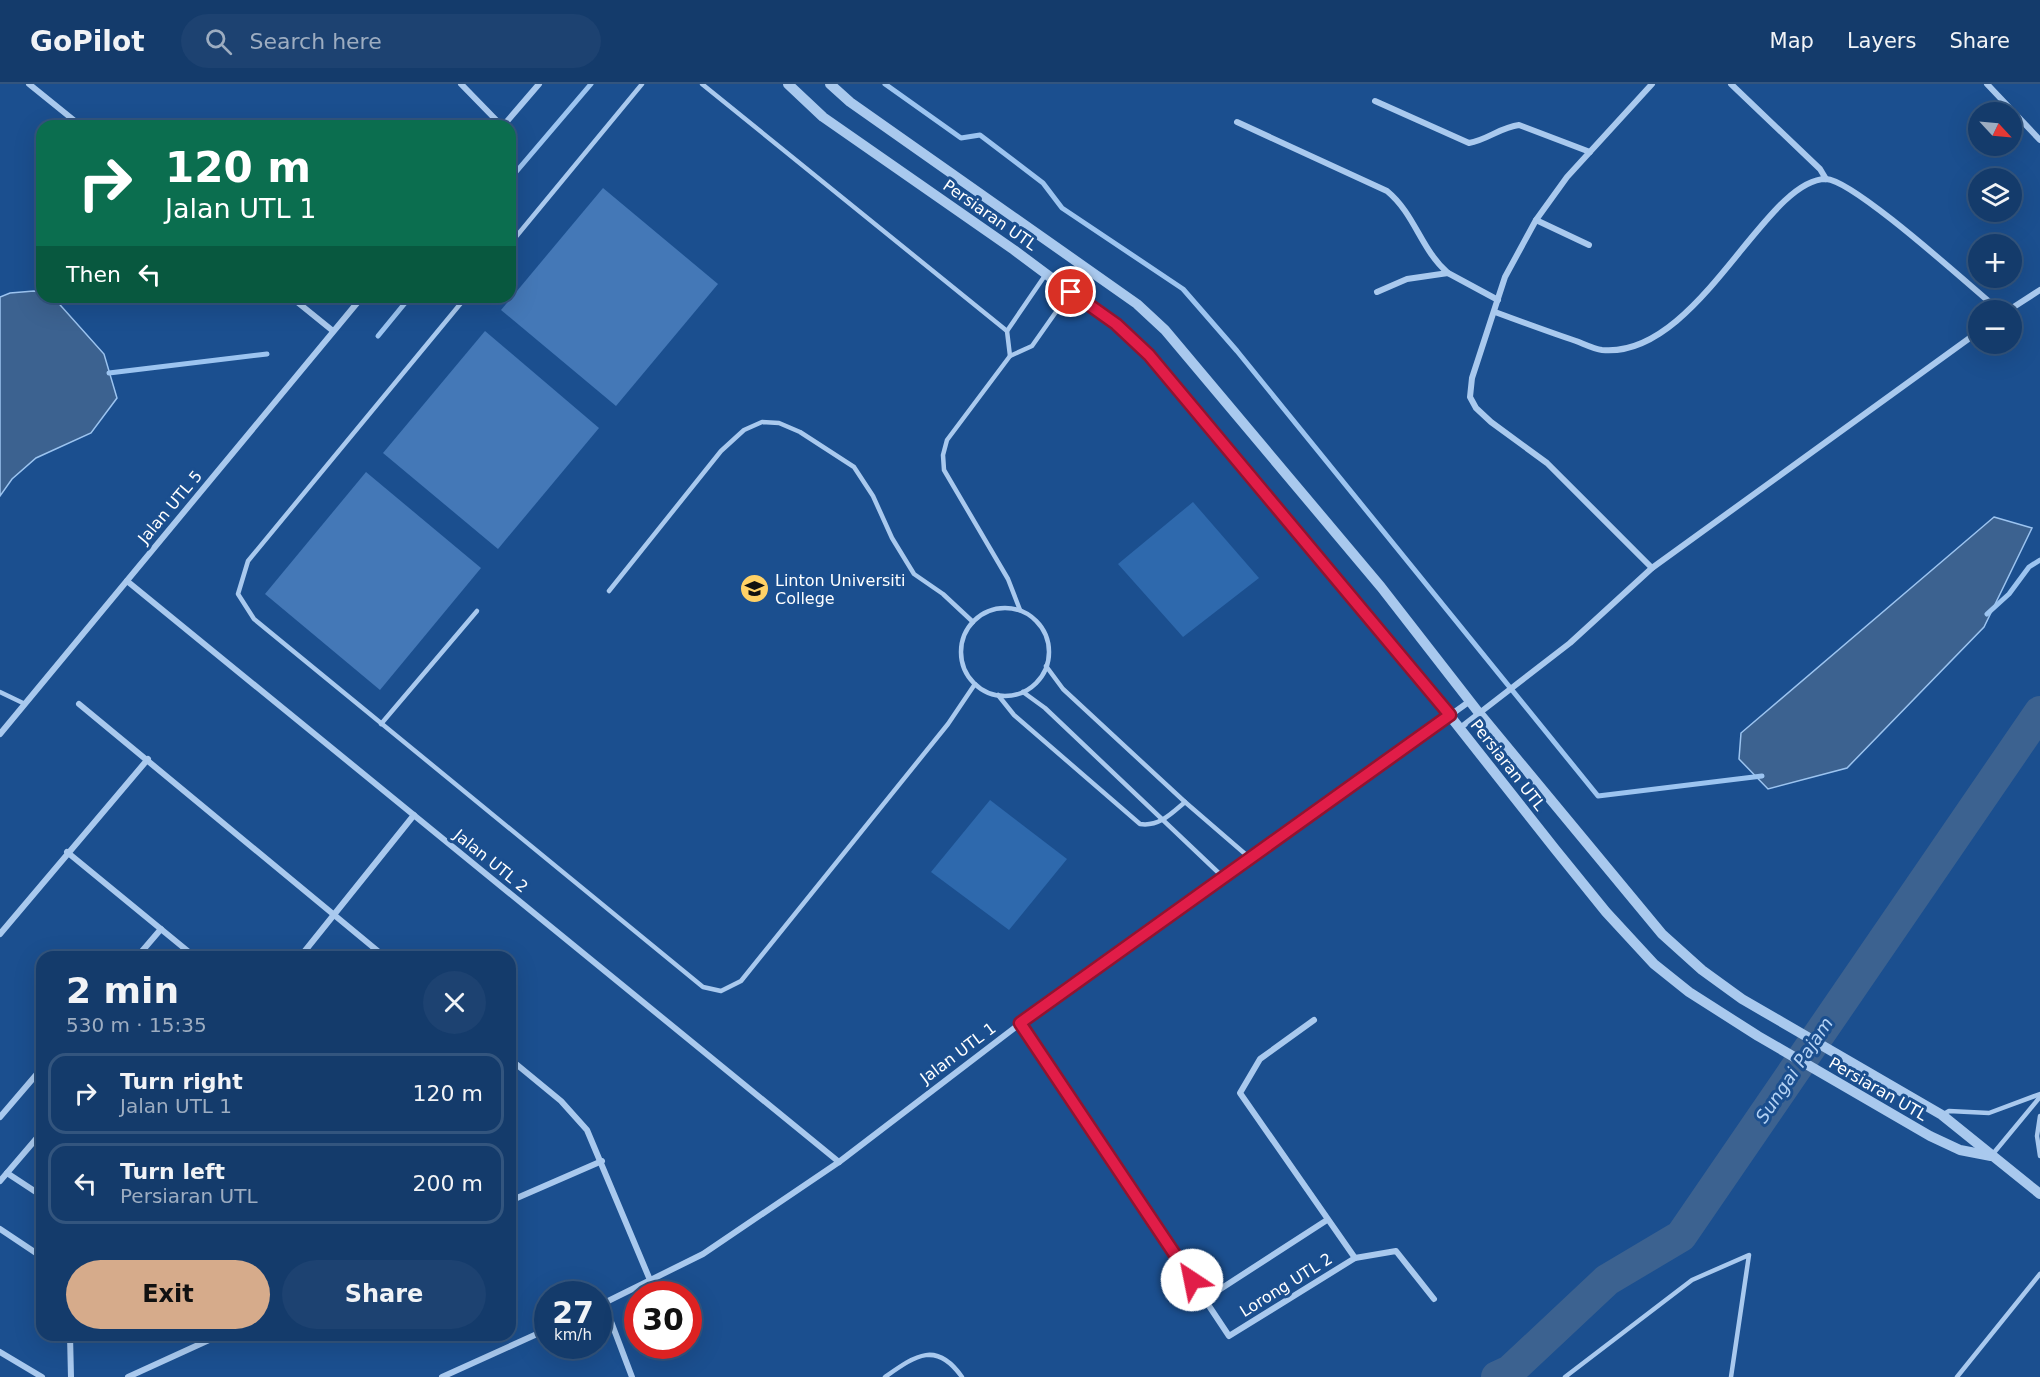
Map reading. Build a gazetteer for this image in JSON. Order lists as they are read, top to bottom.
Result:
{
  "streets": {
    "street": [
      "Persiaran UTL",
      "Jalan UTL 5",
      "Jalan UTL 2",
      "Jalan UTL 1",
      "Lorong UTL 2"
    ]
  },
  "crossings": [
    ["Persiaran UTL", "Jalan UTL 1"],
    ["Jalan UTL 5", "Jalan UTL 2"],
    ["Jalan UTL 2", "Jalan UTL 1"],
    ["Jalan UTL 1", "Lorong UTL 2"]
  ],
  "water": ["Sungai Pajam"],
  "places": {
    "school or university": ["Linton Universiti College"]
  },
  "north": "bottom right",
  "page": {
    "header": "GoPilot",
    "search": "Search here",
    "nav": ["Map", "Layers", "Share"],
    "map_buttons": ["+", "−"],
    "turn": ["120 m", "Jalan UTL 1"],
    "then": "Then",
    "heading": ["2 min", "530 m · 15:35"],
    "list": [
      {
        "name": "Turn right",
        "note": "Jalan UTL 1",
        "value": "120 m"
      },
      {
        "name": "Turn left",
        "note": "Persiaran UTL",
        "value": "200 m"
      }
    ],
    "buttons": ["Exit", "Share"],
    "speed": "27 km/h",
    "limit": "30"
  }
}
